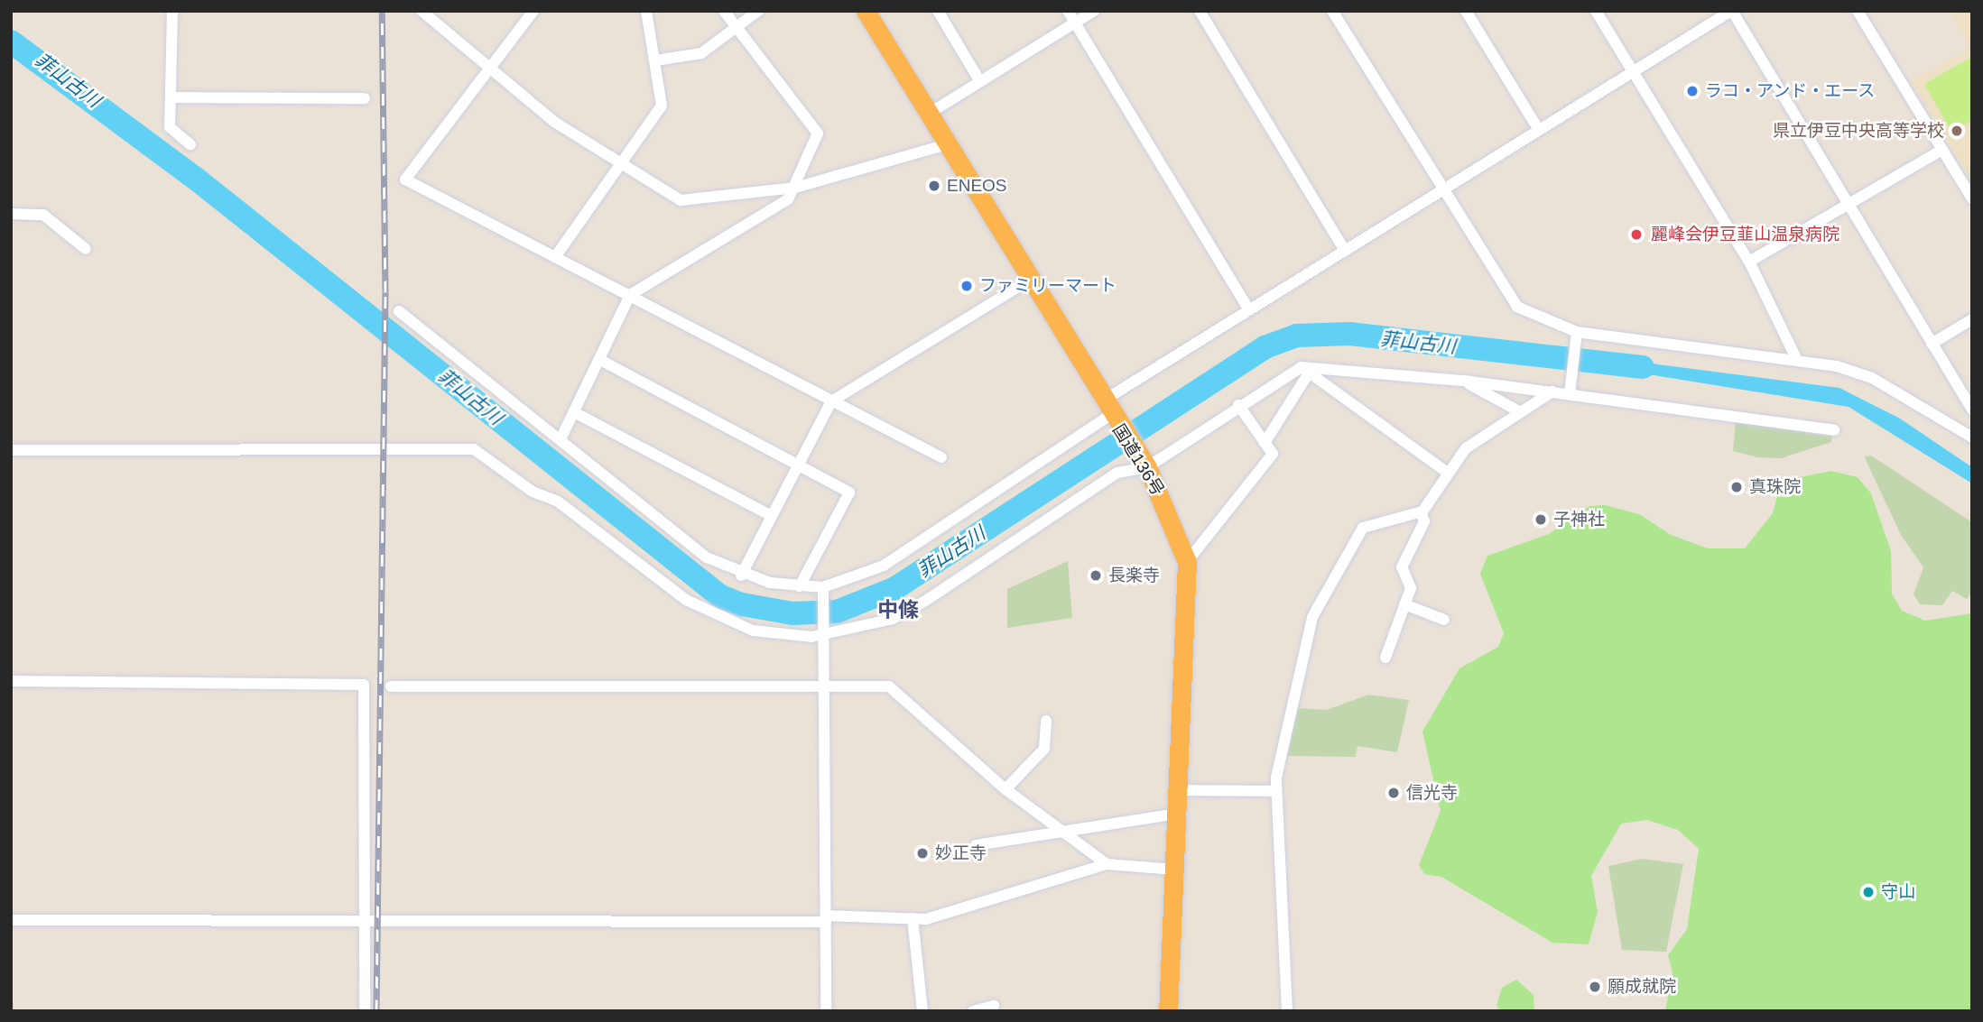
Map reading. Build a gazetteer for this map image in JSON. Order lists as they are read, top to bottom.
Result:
{
  "streets": {
    "highway": ["国道136号"]
  },
  "districts": ["中條"],
  "water": ["菲山古川"],
  "places": [
    "ラコ・アンド・エース",
    "県立伊豆中央高等学校",
    "ENEOS",
    "麗峰会伊豆韮山温泉病院",
    "ファミリーマート",
    "真珠院",
    "子神社",
    "長楽寺",
    "信光寺",
    "妙正寺",
    "守山",
    "願成就院"
  ]
}
